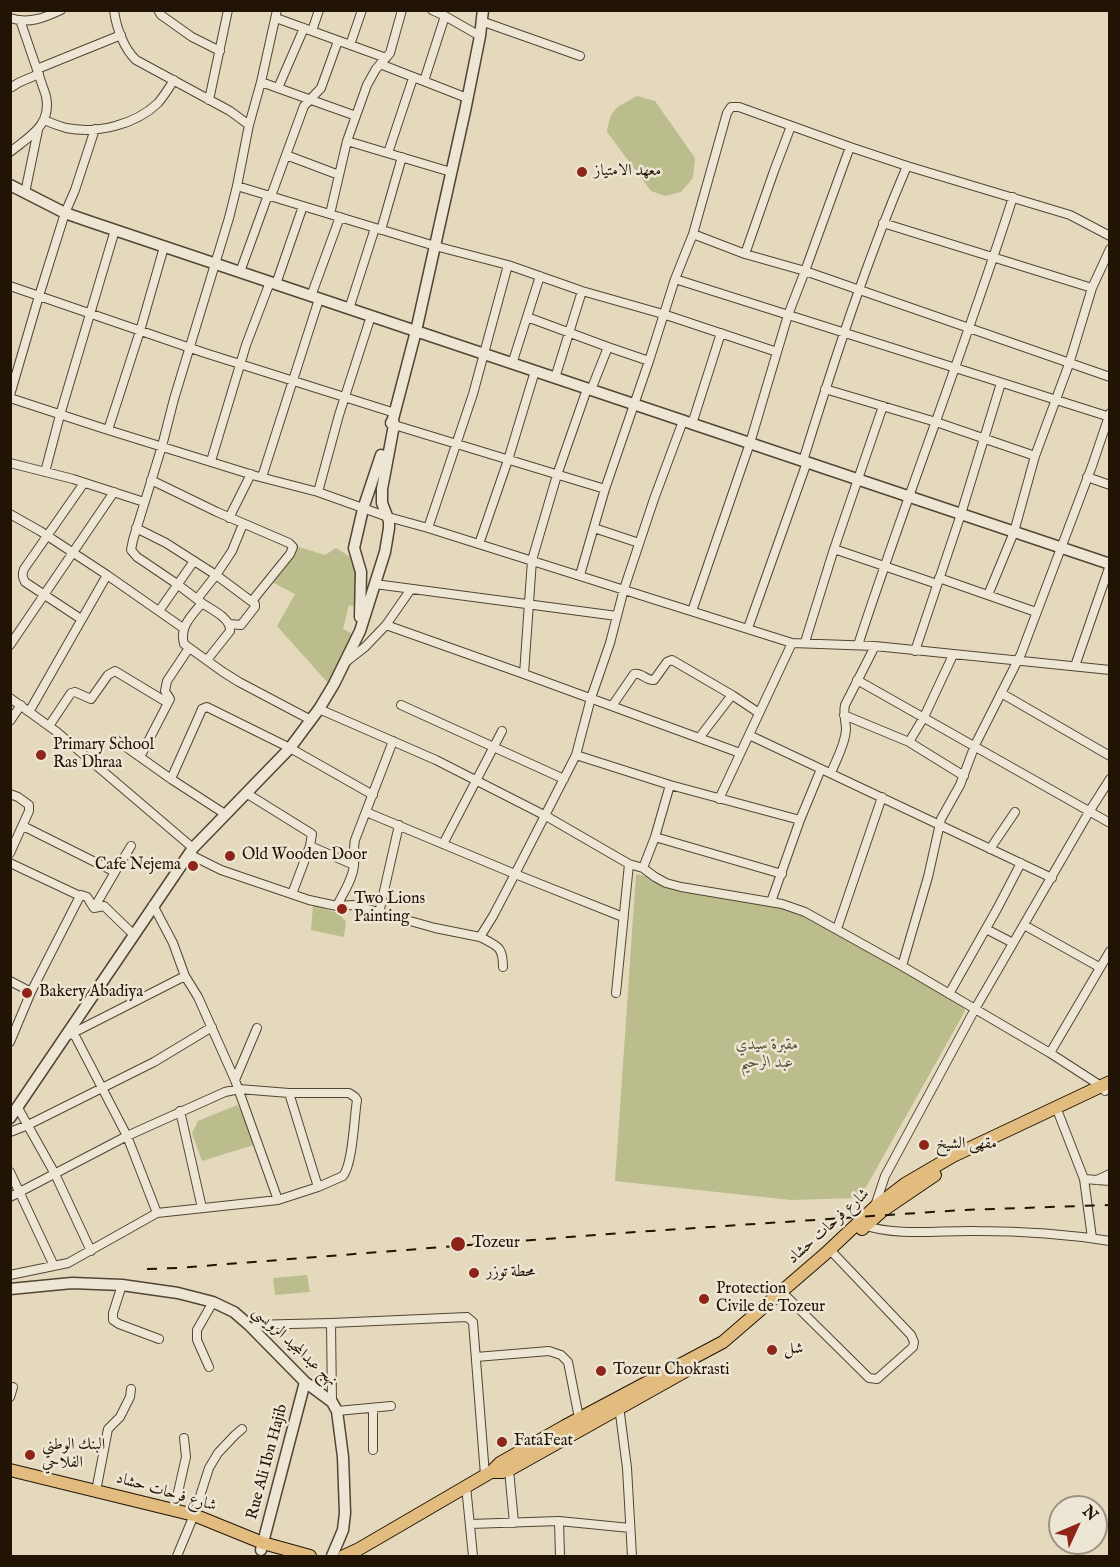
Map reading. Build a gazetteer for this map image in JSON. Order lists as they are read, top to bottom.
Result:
{
  "streets": {
    "main road": ["شارع فرحات حشاد"],
    "street": ["نهج عبدالمجيد الرويسي", "Rue Ali Ibn Hajib"]
  },
  "crossings": [
    ["شارع فرحات حشاد", "Rue Ali Ibn Hajib"],
    ["نهج عبدالمجيد الرويسي", "Rue Ali Ibn Hajib"]
  ],
  "parks": ["مقبرة سيدي عبد الرحيم"],
  "places": [
    "معهد الامتياز",
    "Primary School Ras Dhraa",
    "Old Wooden Door",
    "Cafe Nejema",
    "Two Lions Painting",
    "Bakery Abadiya",
    "مقهى الشيخ",
    "Tozeur",
    "محطة توزر",
    "Protection Civile de Tozeur",
    "شل",
    "Tozeur Chokrasti",
    "FataFeat",
    "البنك الوطني الفلاحي"
  ],
  "north": "top right"
}
